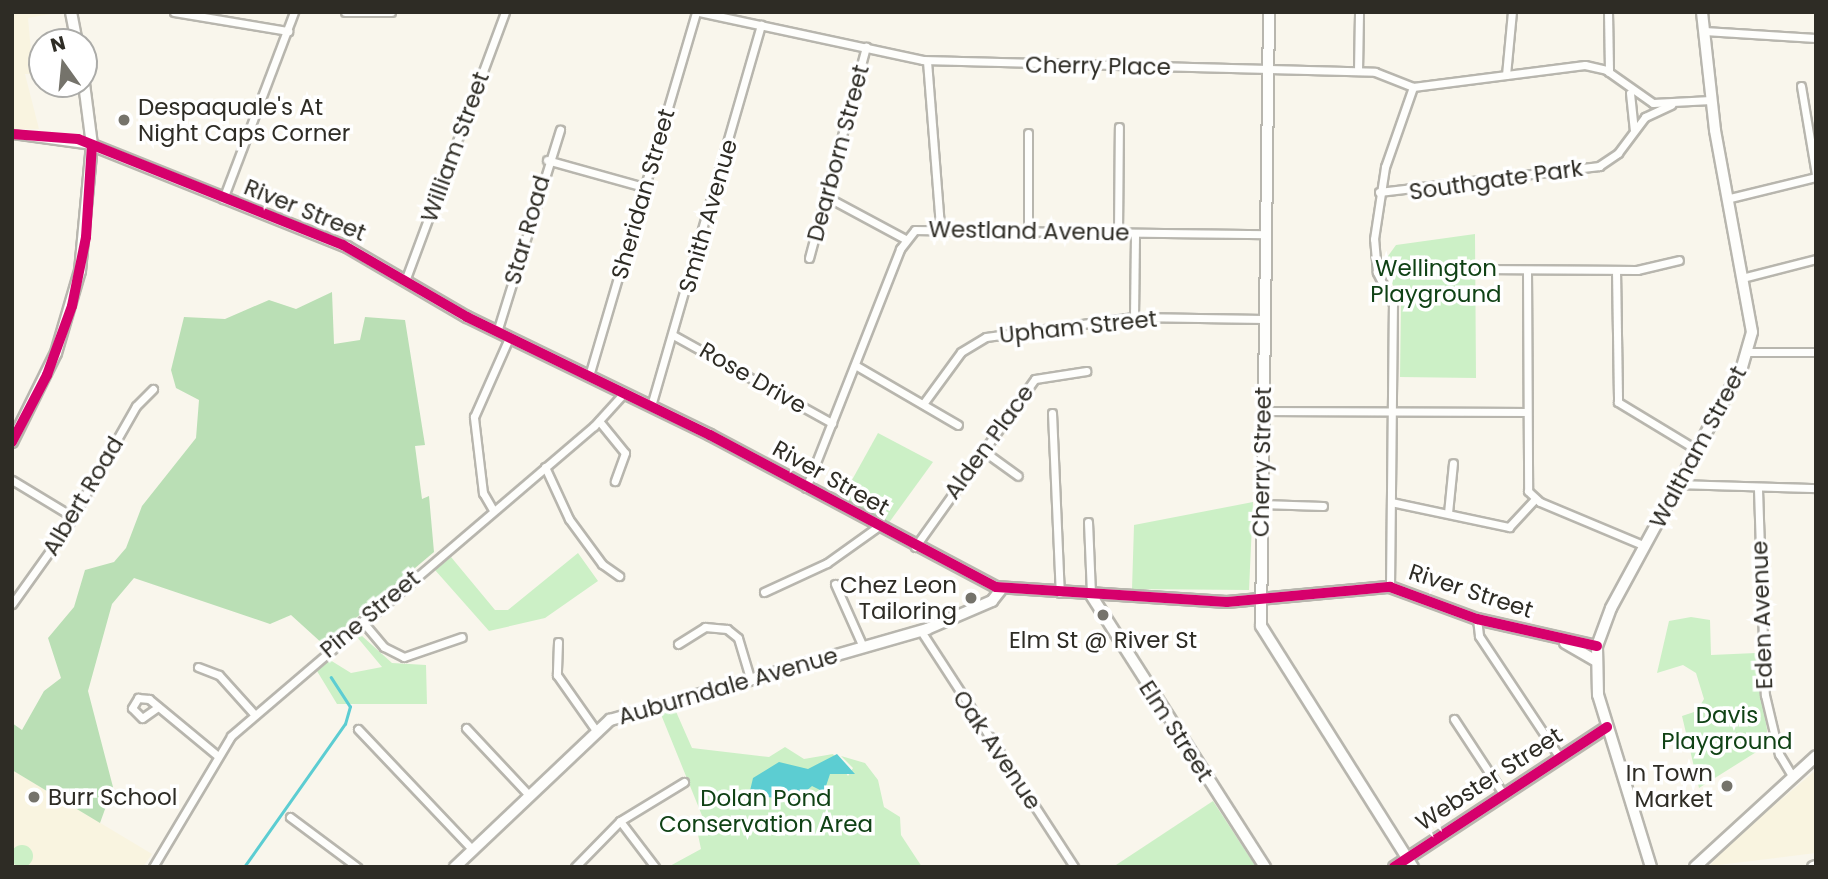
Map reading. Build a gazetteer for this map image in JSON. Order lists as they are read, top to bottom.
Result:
{
  "streets": {
    "street": [
      "Cherry Place",
      "William Street",
      "Dearborn Street",
      "Southgate Park",
      "Sheridan Street",
      "River Street",
      "Smith Avenue",
      "Star Road",
      "Westland Avenue",
      "Upham Street",
      "Rose Drive",
      "Alden Place",
      "Waltham Street",
      "Cherry Street",
      "Albert Road",
      "Pine Street",
      "Eden Avenue",
      "Auburndale Avenue",
      "Elm Street",
      "Oak Avenue",
      "Webster Street"
    ]
  },
  "crossings": [
    ["Cherry Place", "Dearborn Street"],
    ["Cherry Place", "Sheridan Street"],
    ["Cherry Place", "Smith Avenue"],
    ["Cherry Place", "Cherry Street"],
    ["William Street", "River Street"],
    ["Sheridan Street", "River Street"],
    ["River Street", "Smith Avenue"],
    ["River Street", "Star Road"],
    ["River Street", "Westland Avenue"],
    ["River Street", "Alden Place"],
    ["River Street", "Waltham Street"],
    ["River Street", "Cherry Street"],
    ["River Street", "Pine Street"],
    ["River Street", "Auburndale Avenue"],
    ["River Street", "Elm Street"],
    ["Smith Avenue", "Rose Drive"],
    ["Westland Avenue", "Rose Drive"],
    ["Westland Avenue", "Cherry Street"],
    ["Upham Street", "Cherry Street"],
    ["Waltham Street", "Webster Street"],
    ["Cherry Street", "Webster Street"],
    ["Auburndale Avenue", "Oak Avenue"]
  ],
  "parks": ["Wellington Playground", "Davis Playground", "Dolan Pond Conservation Area"],
  "places": [
    "Despaquale's At Night Caps Corner",
    "Chez Leon Tailoring",
    "Elm St @ River St",
    "In Town Market",
    "Burr School"
  ],
  "north": "top"
}
